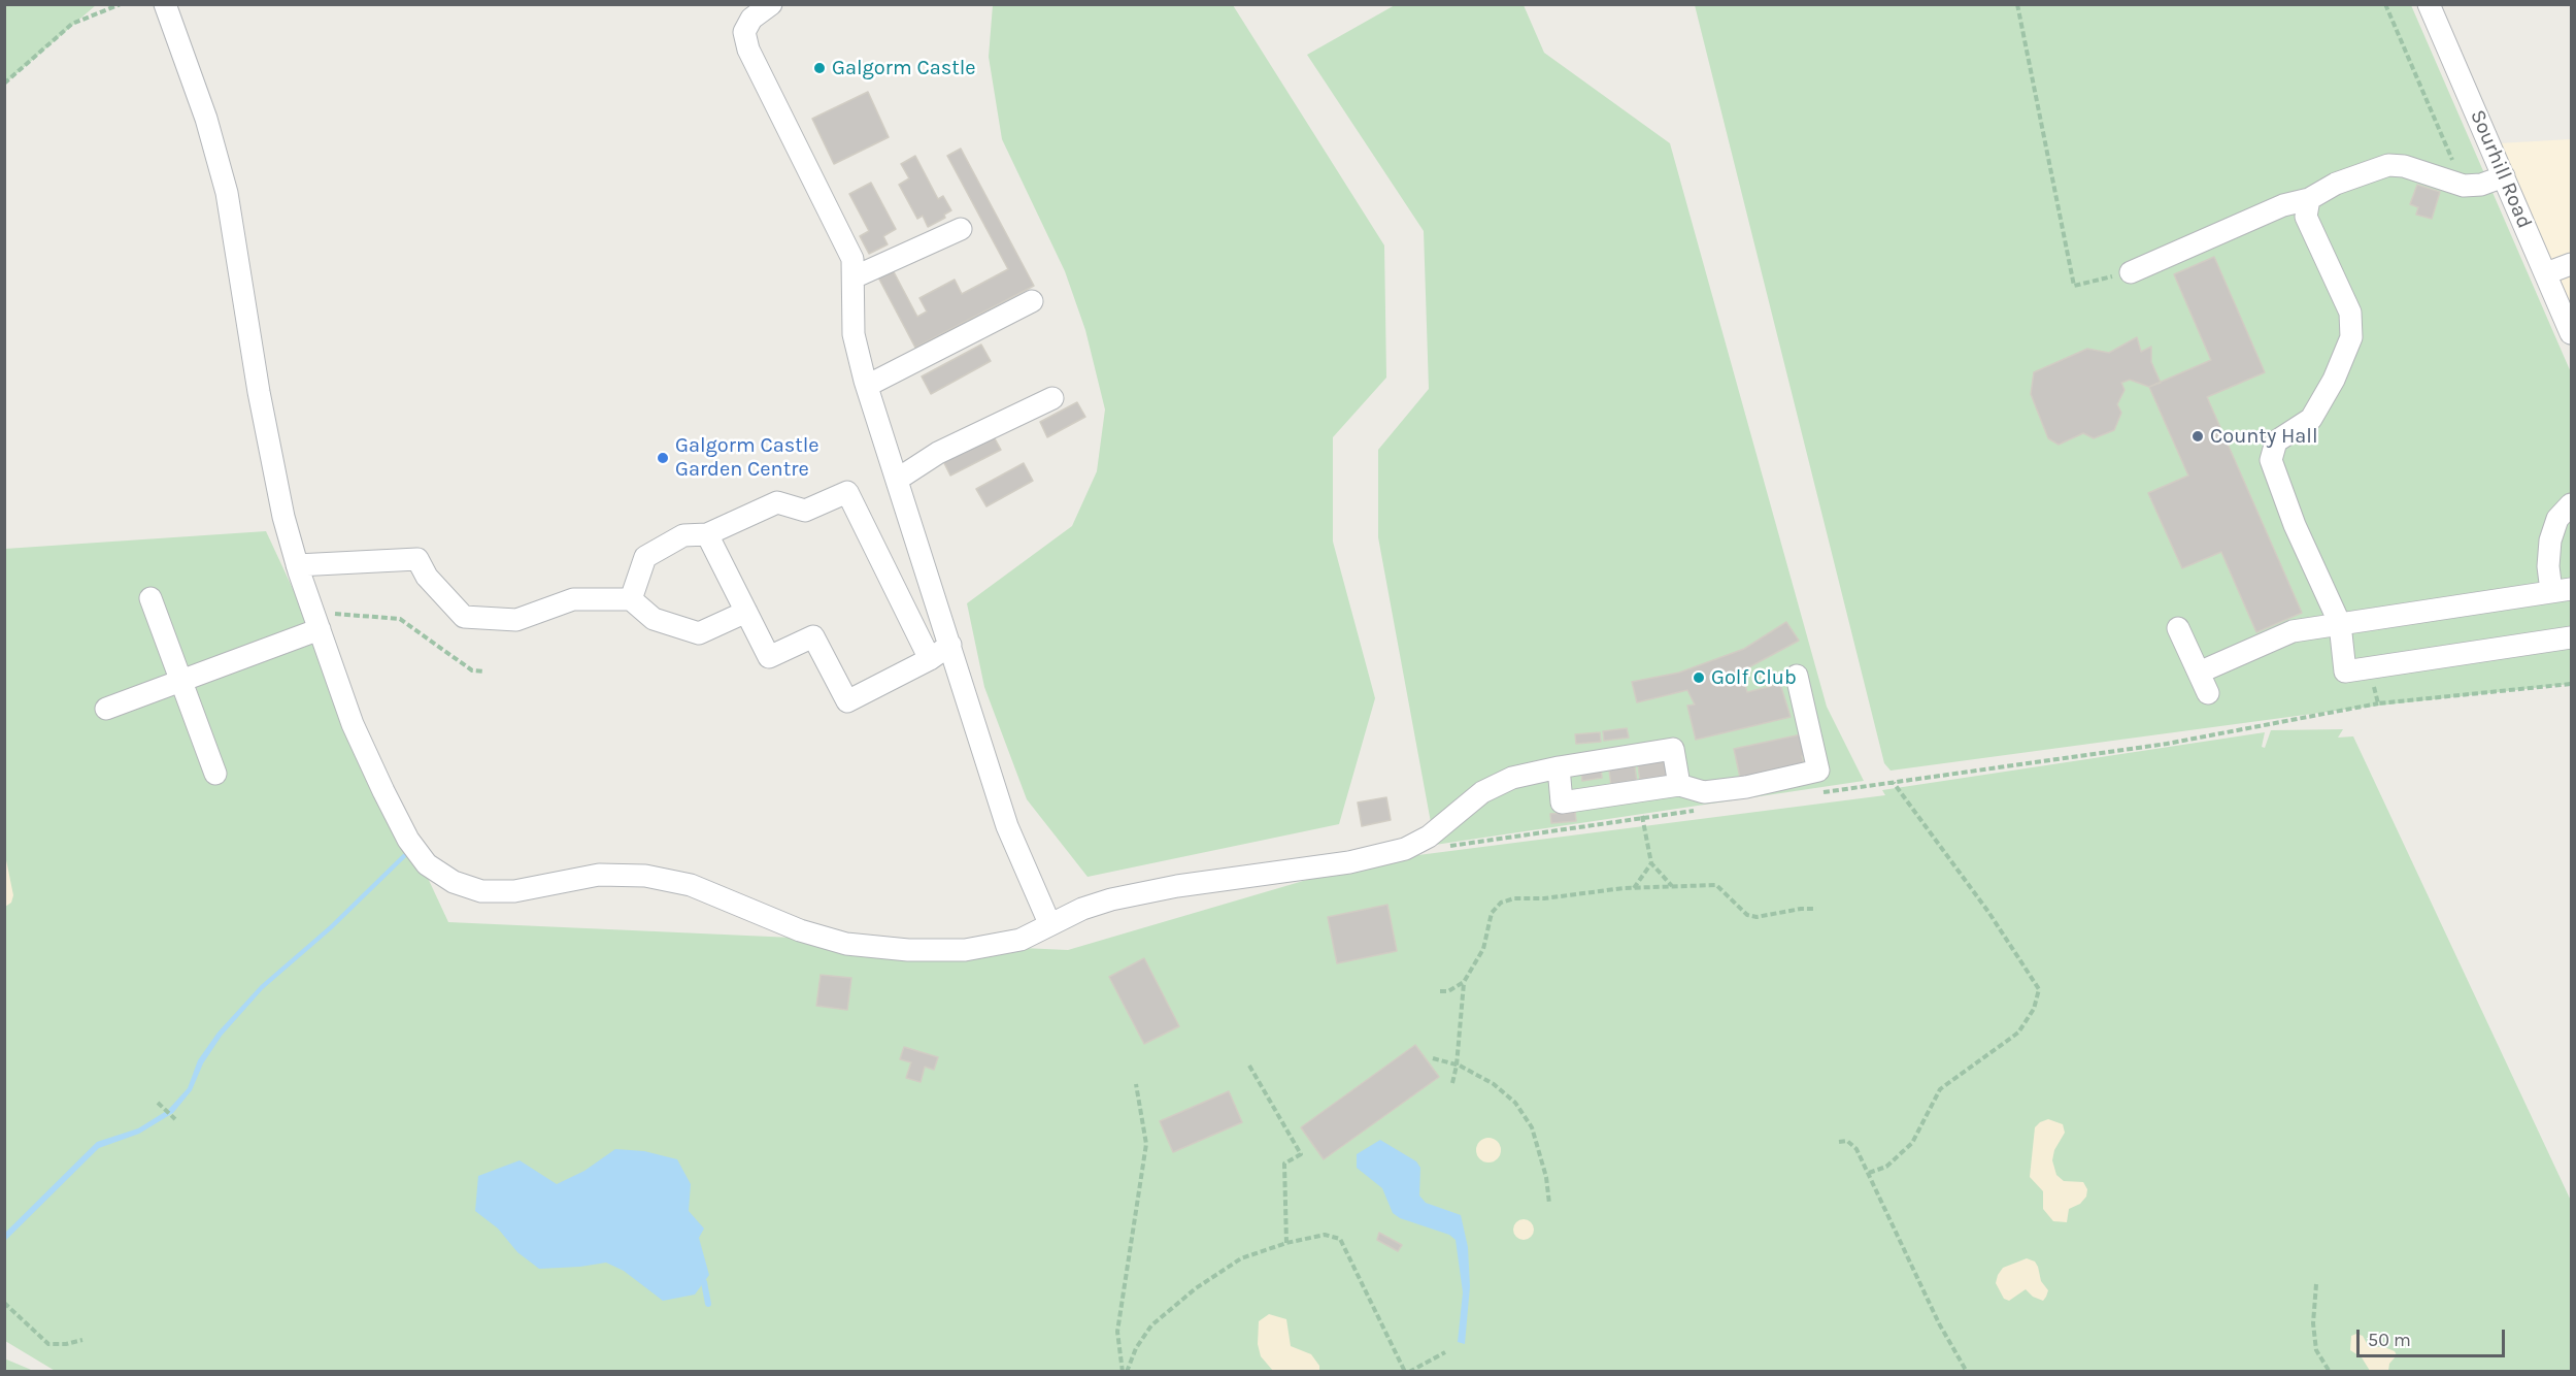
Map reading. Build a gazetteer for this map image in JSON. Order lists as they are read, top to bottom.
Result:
{
  "streets": {
    "street": ["Sourhill Road"]
  },
  "places": [
    "Galgorm Castle",
    "County Hall",
    "Galgorm Castle Garden Centre",
    "Golf Club"
  ],
  "scale_bar": "50 m"
}
